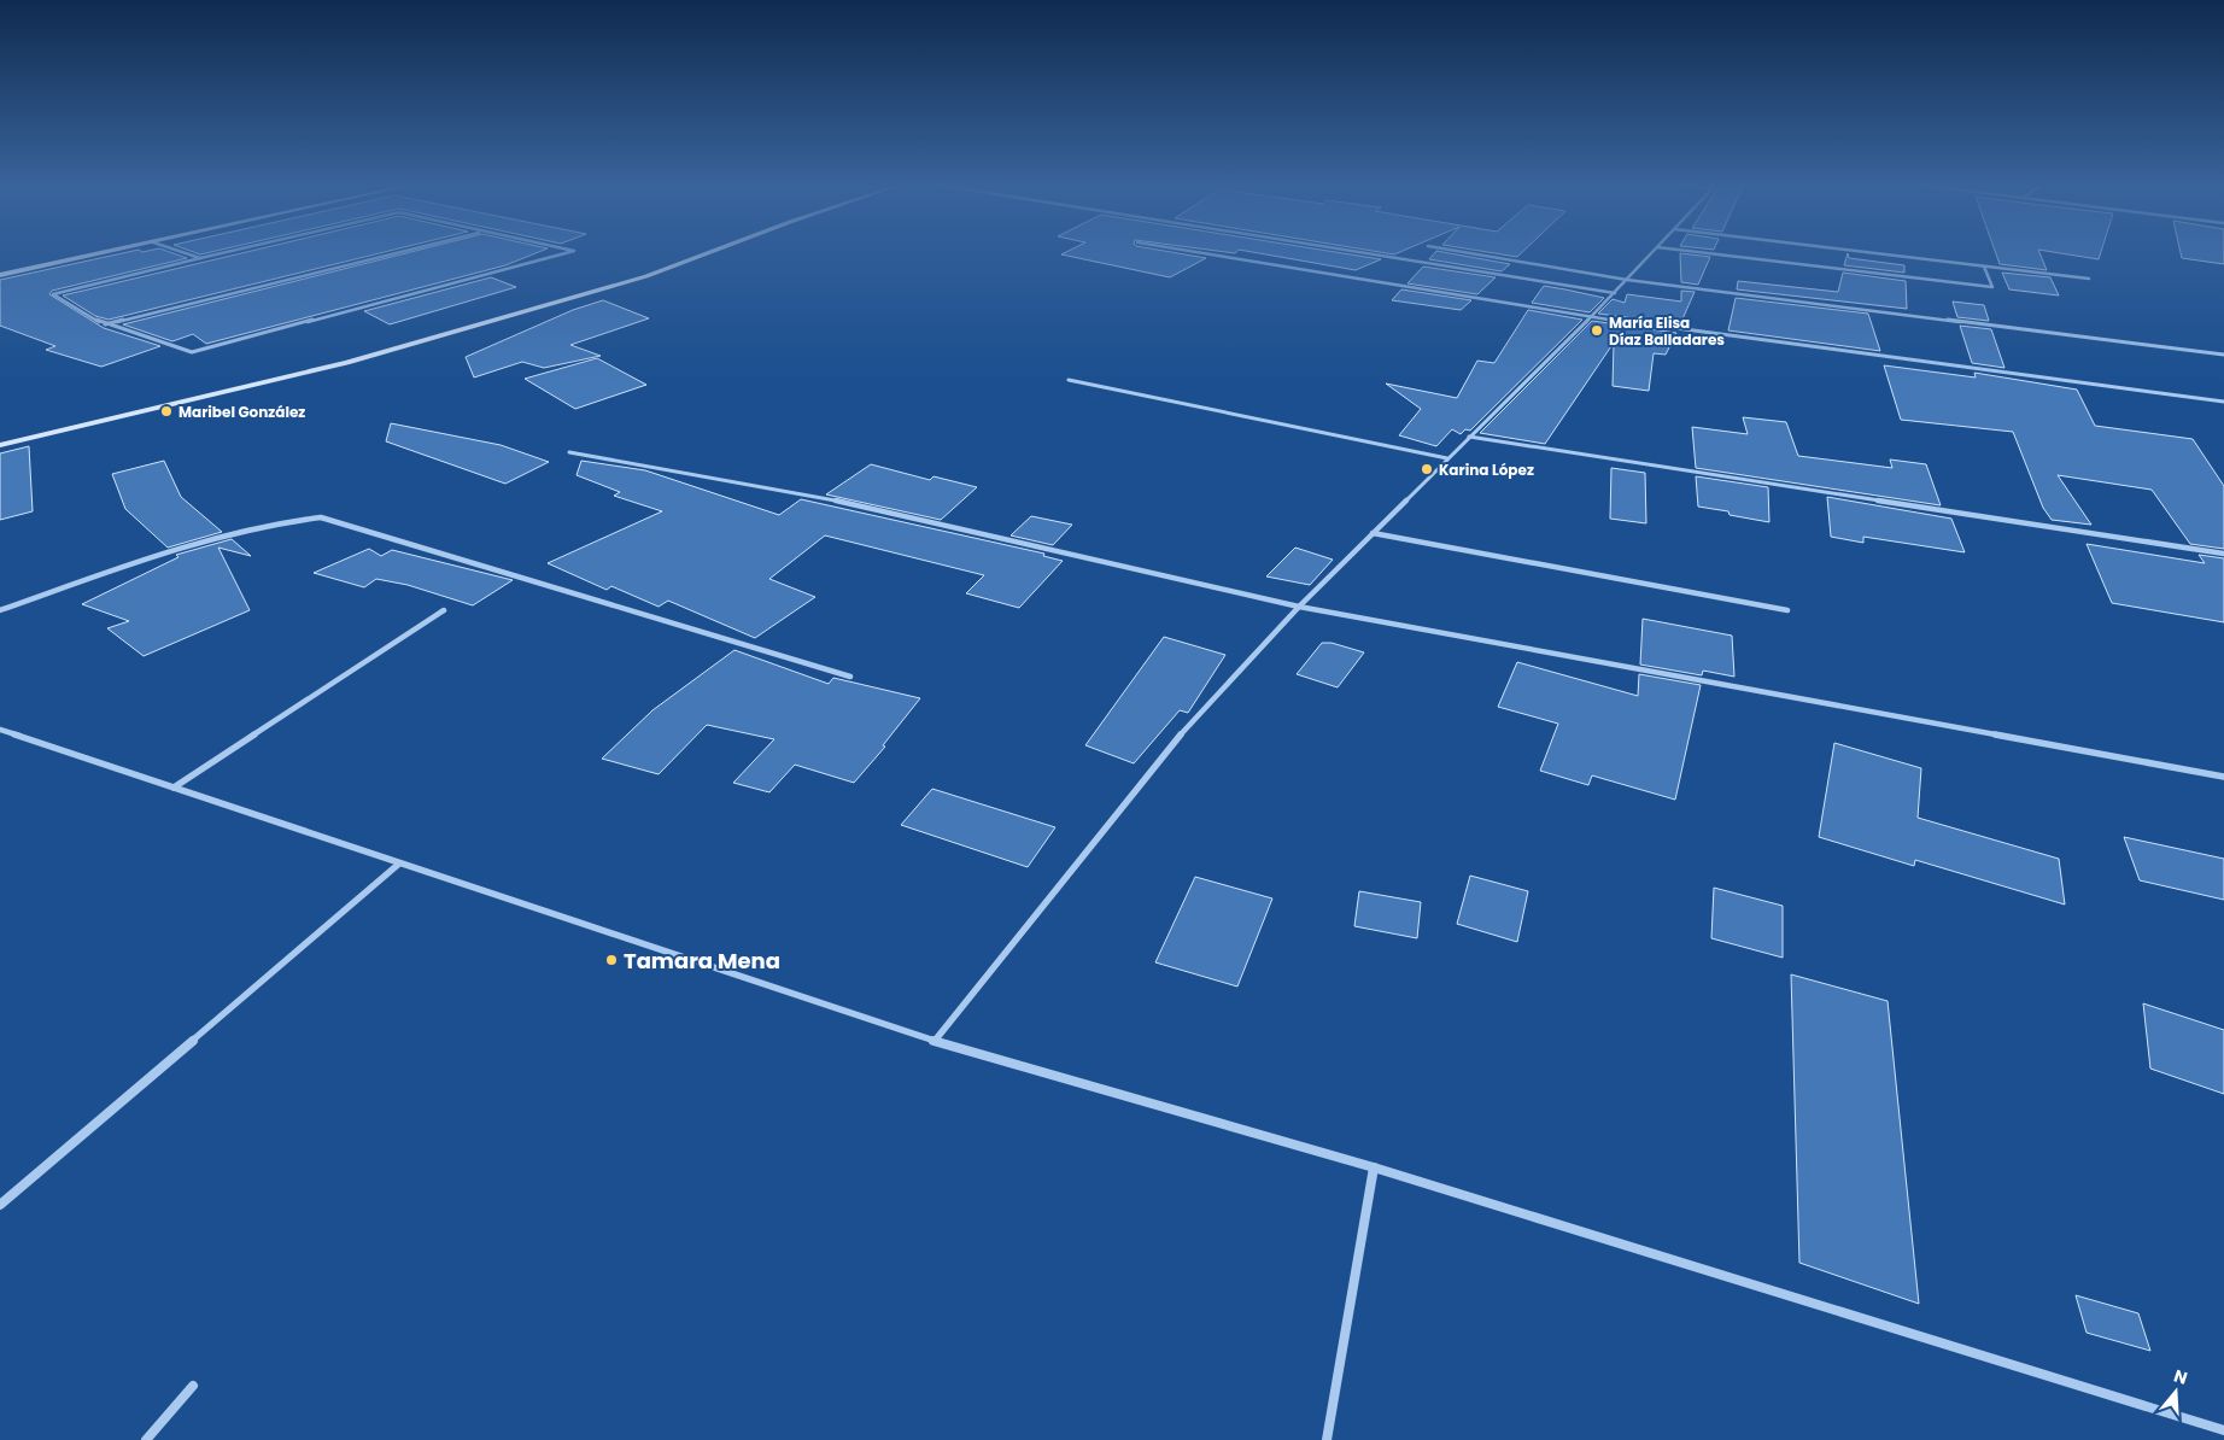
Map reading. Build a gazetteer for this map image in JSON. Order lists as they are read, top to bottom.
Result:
{
  "places": [
    "María Elisa Díaz Balladares",
    "Maribel González",
    "Karina López",
    "Tamara Mena"
  ],
  "north": "top"
}
